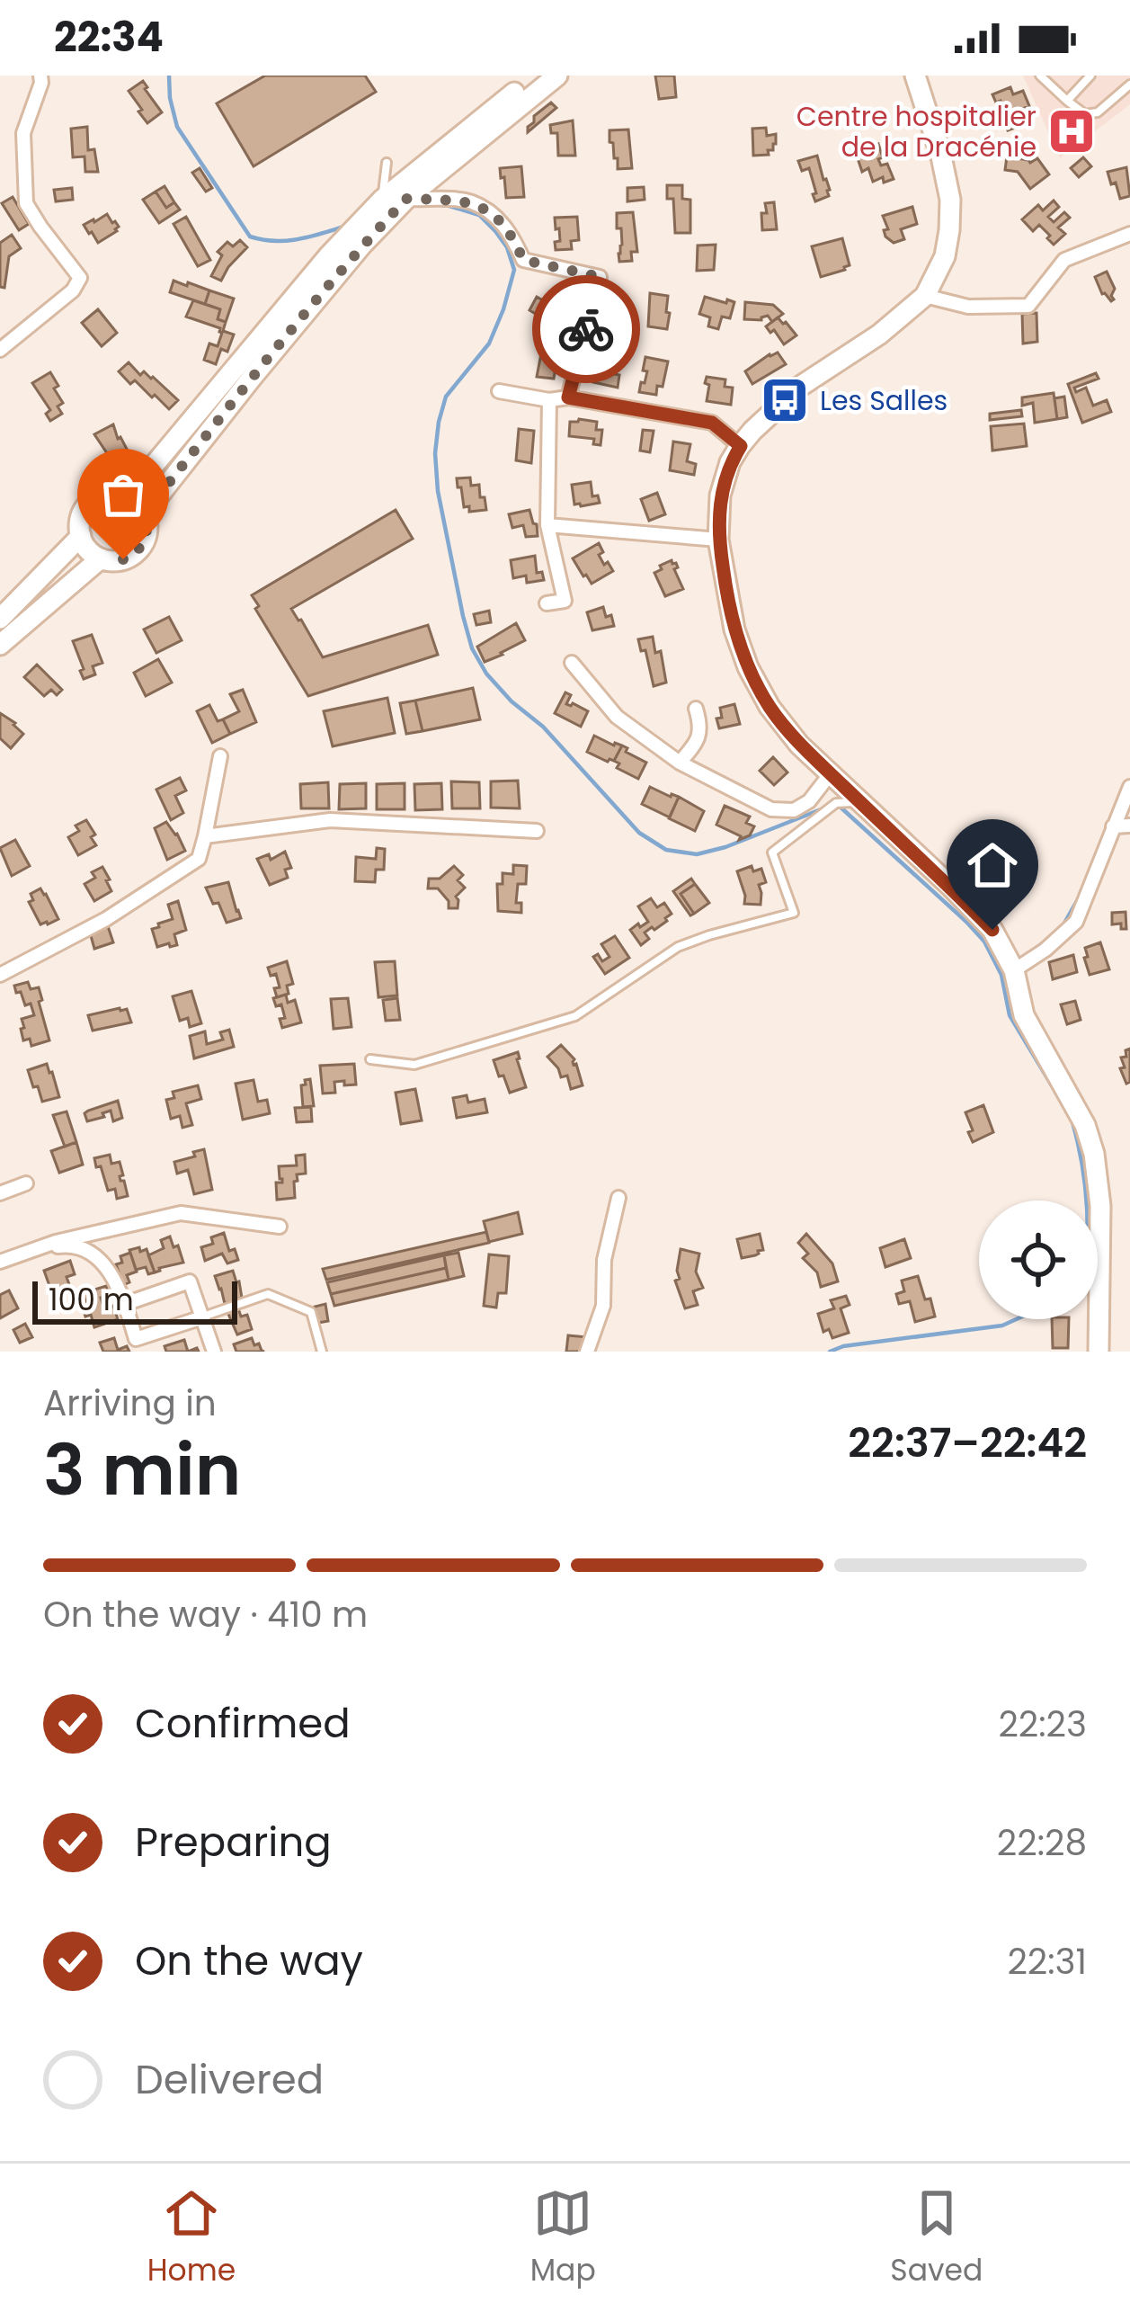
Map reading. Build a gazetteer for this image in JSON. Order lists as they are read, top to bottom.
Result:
{
  "places": {
    "hospital": ["Centre hospitalier de la Dracénie"],
    "bus stop": ["Les Salles"]
  },
  "scale_bar": "100 m",
  "page": {
    "status": "22:34",
    "scale": "100 m",
    "heading": ["3 min", "Arriving in", "22:37–22:42"],
    "bar": "On the way · 410 m",
    "list": [
      ["Confirmed", "22:23"],
      ["Preparing", "22:28"],
      ["On the way", "22:31"],
      "Delivered"
    ],
    "tabs": ["Home", "Map", "Saved"]
  }
}
